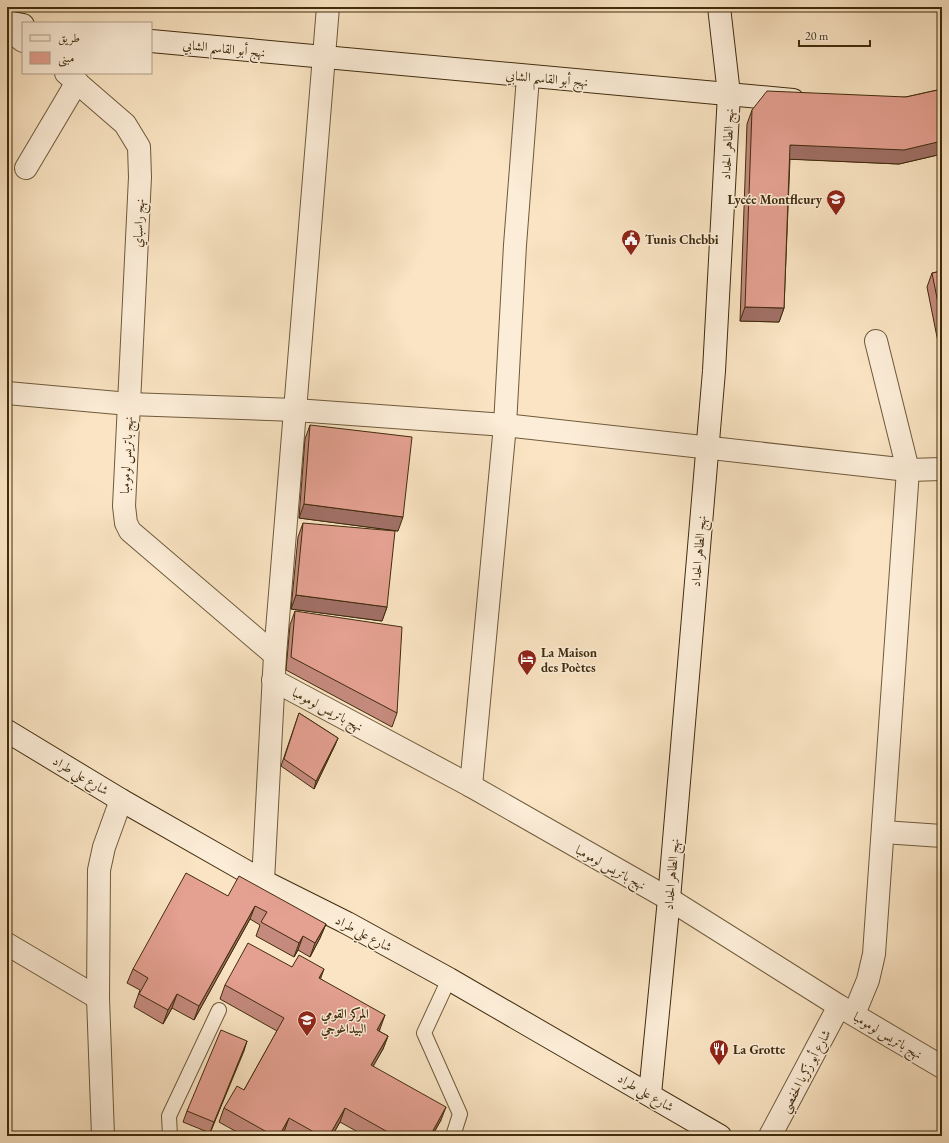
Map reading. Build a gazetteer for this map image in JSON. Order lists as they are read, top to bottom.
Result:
{
  "streets": {
    "street": [
      "نهج أبو القاسم الشابي",
      "نهج الطاهر الحداد",
      "نهج راسباي",
      "نهج باتريس لومومبا",
      "شارع علي طراد",
      "شارع أبو زكريا الحفصي"
    ]
  },
  "crossings": [
    ["نهج أبو القاسم الشابي", "نهج الطاهر الحداد"],
    ["نهج الطاهر الحداد", "نهج باتريس لومومبا"],
    ["نهج الطاهر الحداد", "شارع علي طراد"],
    ["نهج راسباي", "نهج باتريس لومومبا"],
    ["نهج باتريس لومومبا", "شارع أبو زكريا الحفصي"]
  ],
  "places": {
    "school or university": ["Lycée Montfleury", "المركز القومي البيداغوجي"],
    "public building": ["Tunis Chebbi"],
    "hotel": ["La Maison des Poètes"],
    "restaurant": ["La Grotte"]
  },
  "legend": ["طريق", "مبنى"],
  "scale_bar": "20 m"
}
